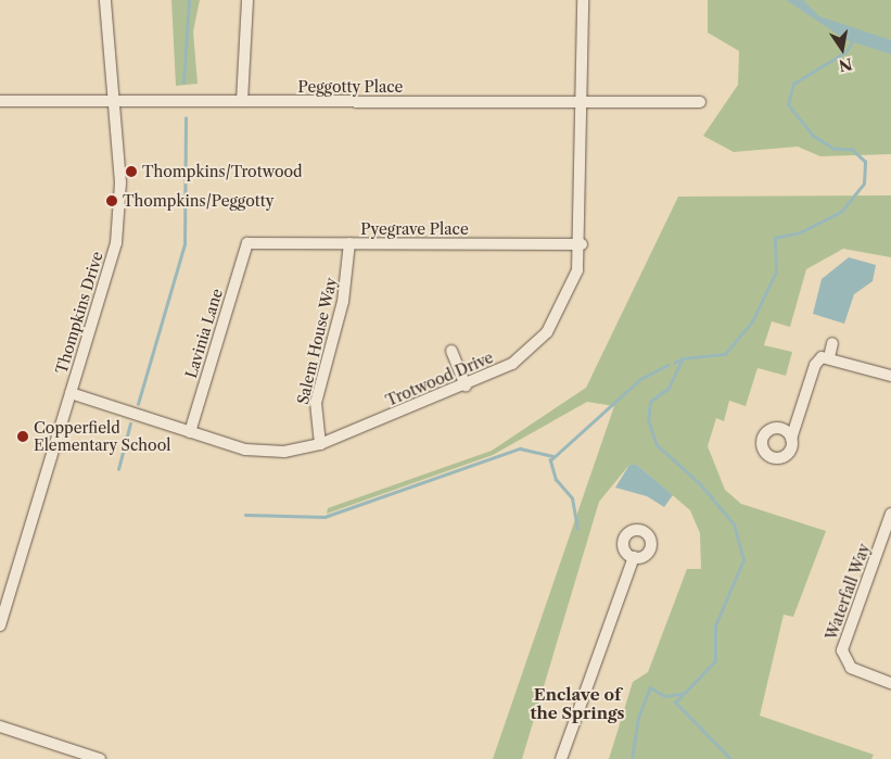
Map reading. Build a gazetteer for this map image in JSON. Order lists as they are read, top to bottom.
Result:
{
  "streets": {
    "street": [
      "Peggotty Place",
      "Pyegrave Place",
      "Thompkins Drive",
      "Lavinia Lane",
      "Salem House Way",
      "Trotwood Drive",
      "Waterfall Way"
    ]
  },
  "crossings": [
    ["Peggotty Place", "Thompkins Drive"],
    ["Peggotty Place", "Trotwood Drive"],
    ["Pyegrave Place", "Lavinia Lane"],
    ["Pyegrave Place", "Salem House Way"],
    ["Pyegrave Place", "Trotwood Drive"],
    ["Thompkins Drive", "Trotwood Drive"],
    ["Lavinia Lane", "Trotwood Drive"],
    ["Salem House Way", "Trotwood Drive"]
  ],
  "districts": ["Enclave of the Springs"],
  "places": ["Thompkins/Trotwood", "Thompkins/Peggotty", "Copperfield Elementary School"],
  "north": "bottom"
}
